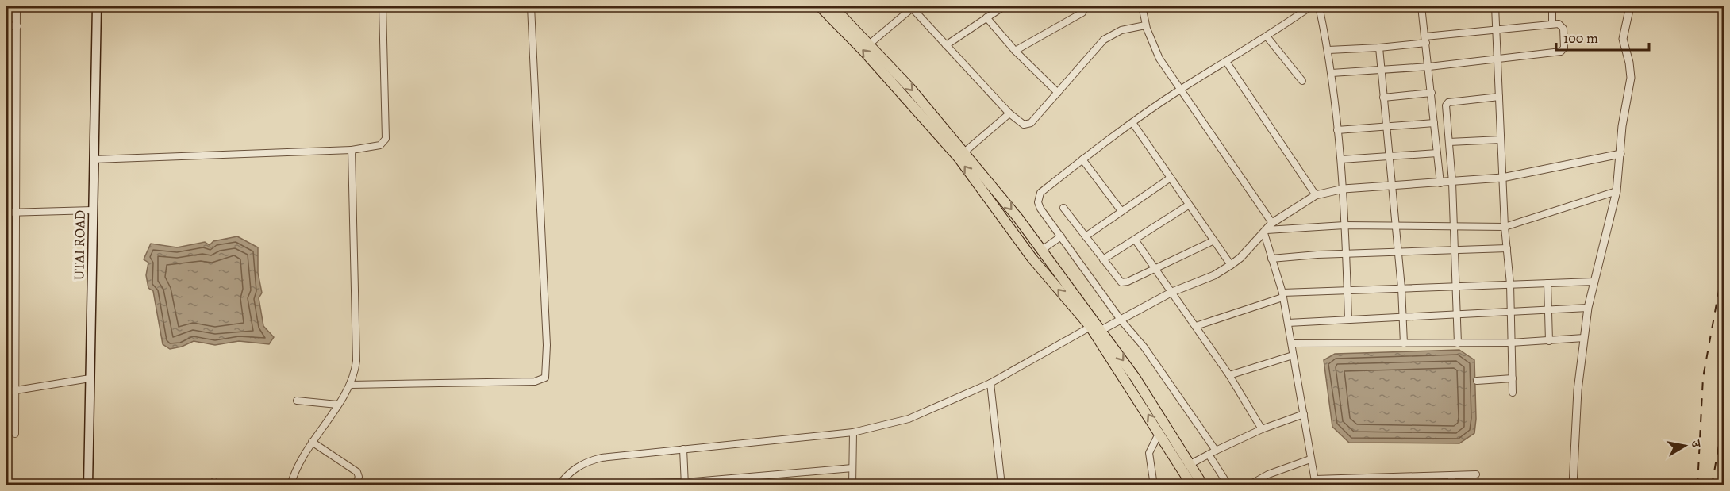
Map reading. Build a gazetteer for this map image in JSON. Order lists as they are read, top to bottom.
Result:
{
  "streets": {
    "main road": ["UTAI ROAD"]
  },
  "scale_bar": "100 m",
  "north": "right"
}
